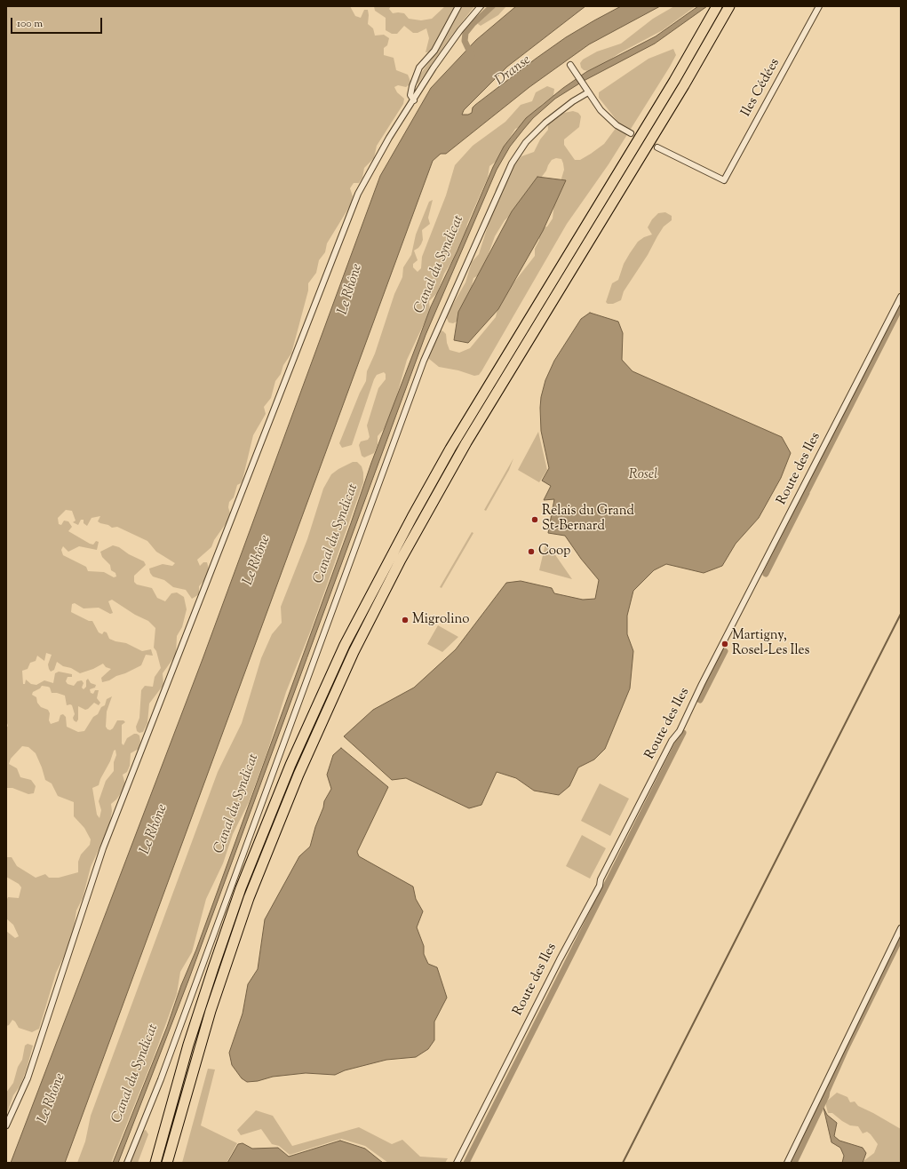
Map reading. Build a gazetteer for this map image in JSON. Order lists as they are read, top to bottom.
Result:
{
  "streets": {
    "street": ["Iles Cédées", "Route des Iles"]
  },
  "water": [
    "Dranse",
    "Canal du Syndicat",
    "Le Rhône",
    "Rosel"
  ],
  "places": [
    "Relais du Grand St-Bernard",
    "Coop",
    "Migrolino",
    "Martigny, Rosel-Les Iles"
  ],
  "scale_bar": "100 m"
}
